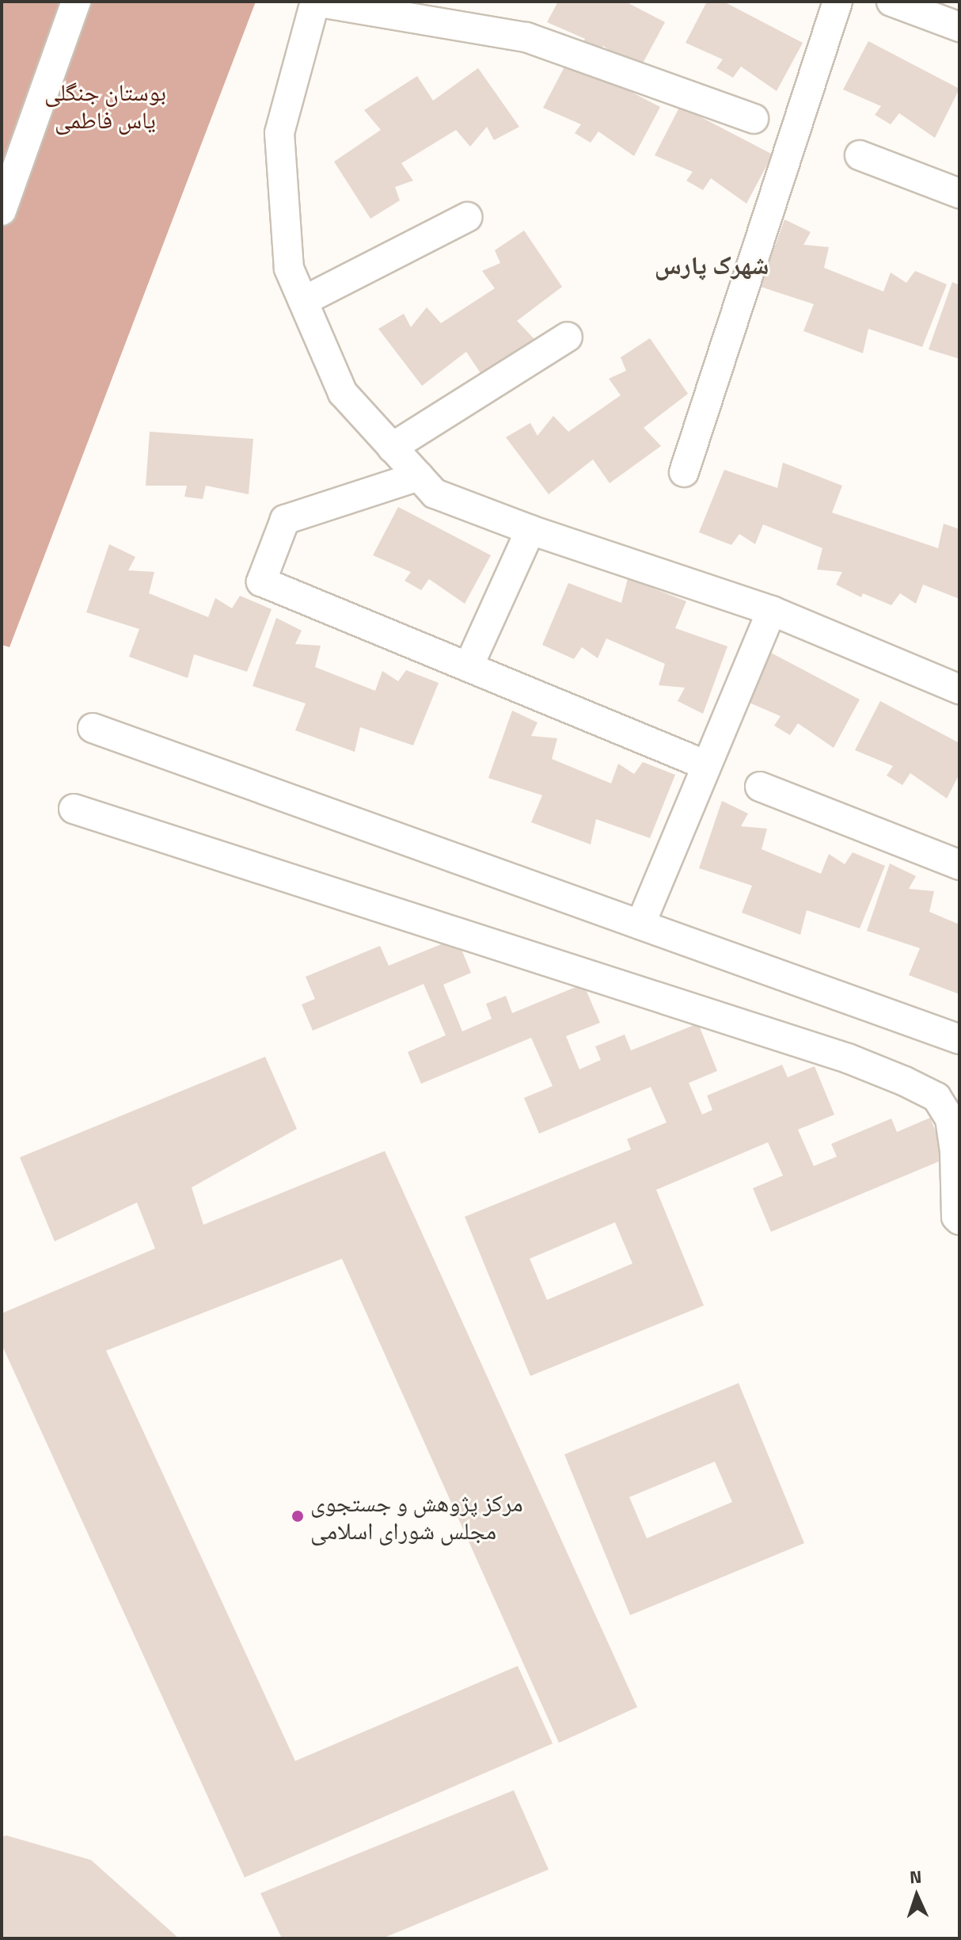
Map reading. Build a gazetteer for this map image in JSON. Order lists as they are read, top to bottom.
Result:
{
  "districts": ["شهرک پارس"],
  "parks": ["بوستان جنگلی یاس فاطمی"],
  "places": ["مرکز پژوهش و جستجوی مجلس شورای اسلامی"],
  "north": "top"
}
